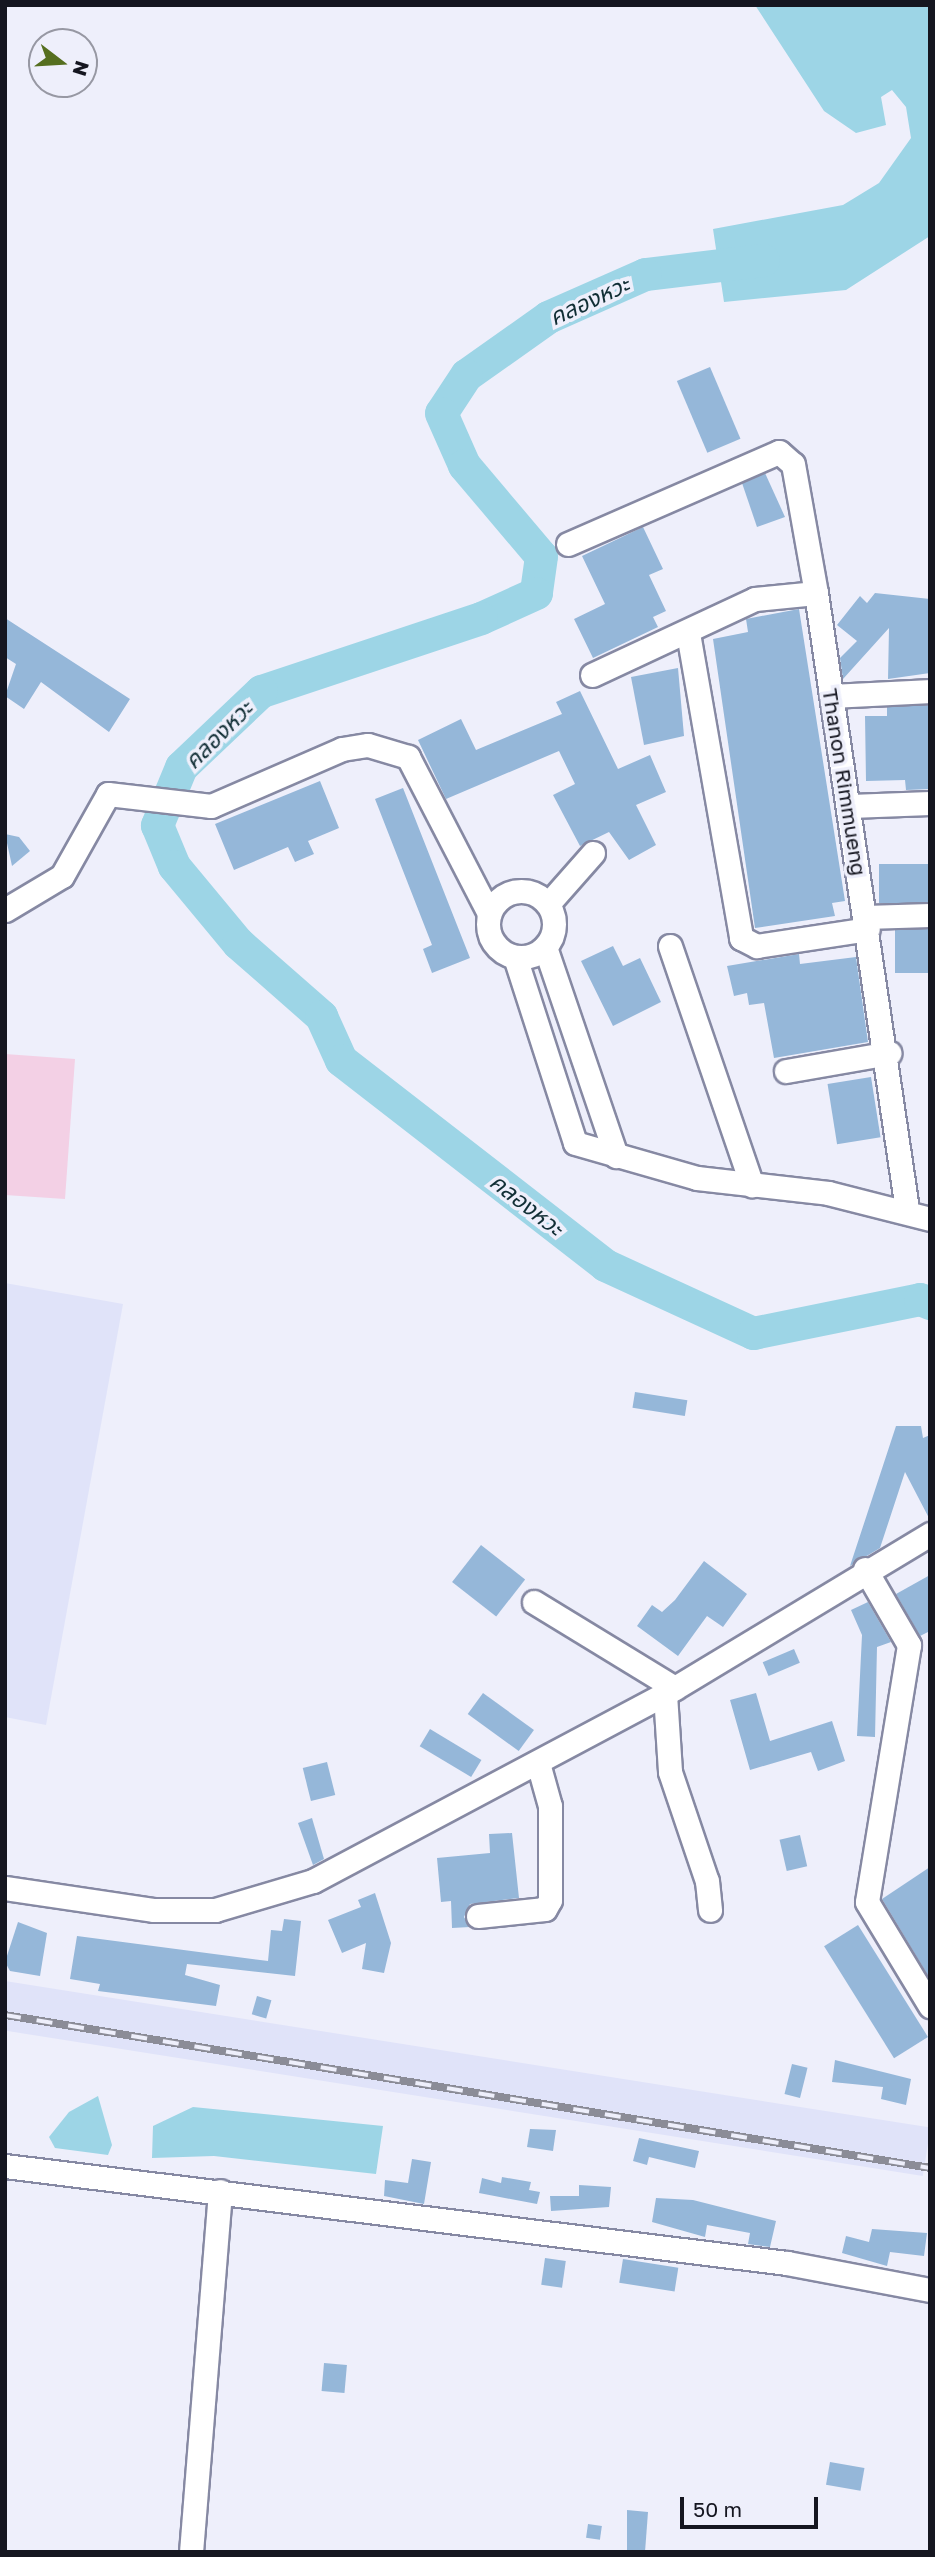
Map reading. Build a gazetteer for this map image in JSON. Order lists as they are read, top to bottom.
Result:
{
  "streets": {
    "street": ["Thanon Rimmueng"]
  },
  "water": ["คลองหวะ"],
  "scale_bar": "50 m",
  "north": "right"
}
